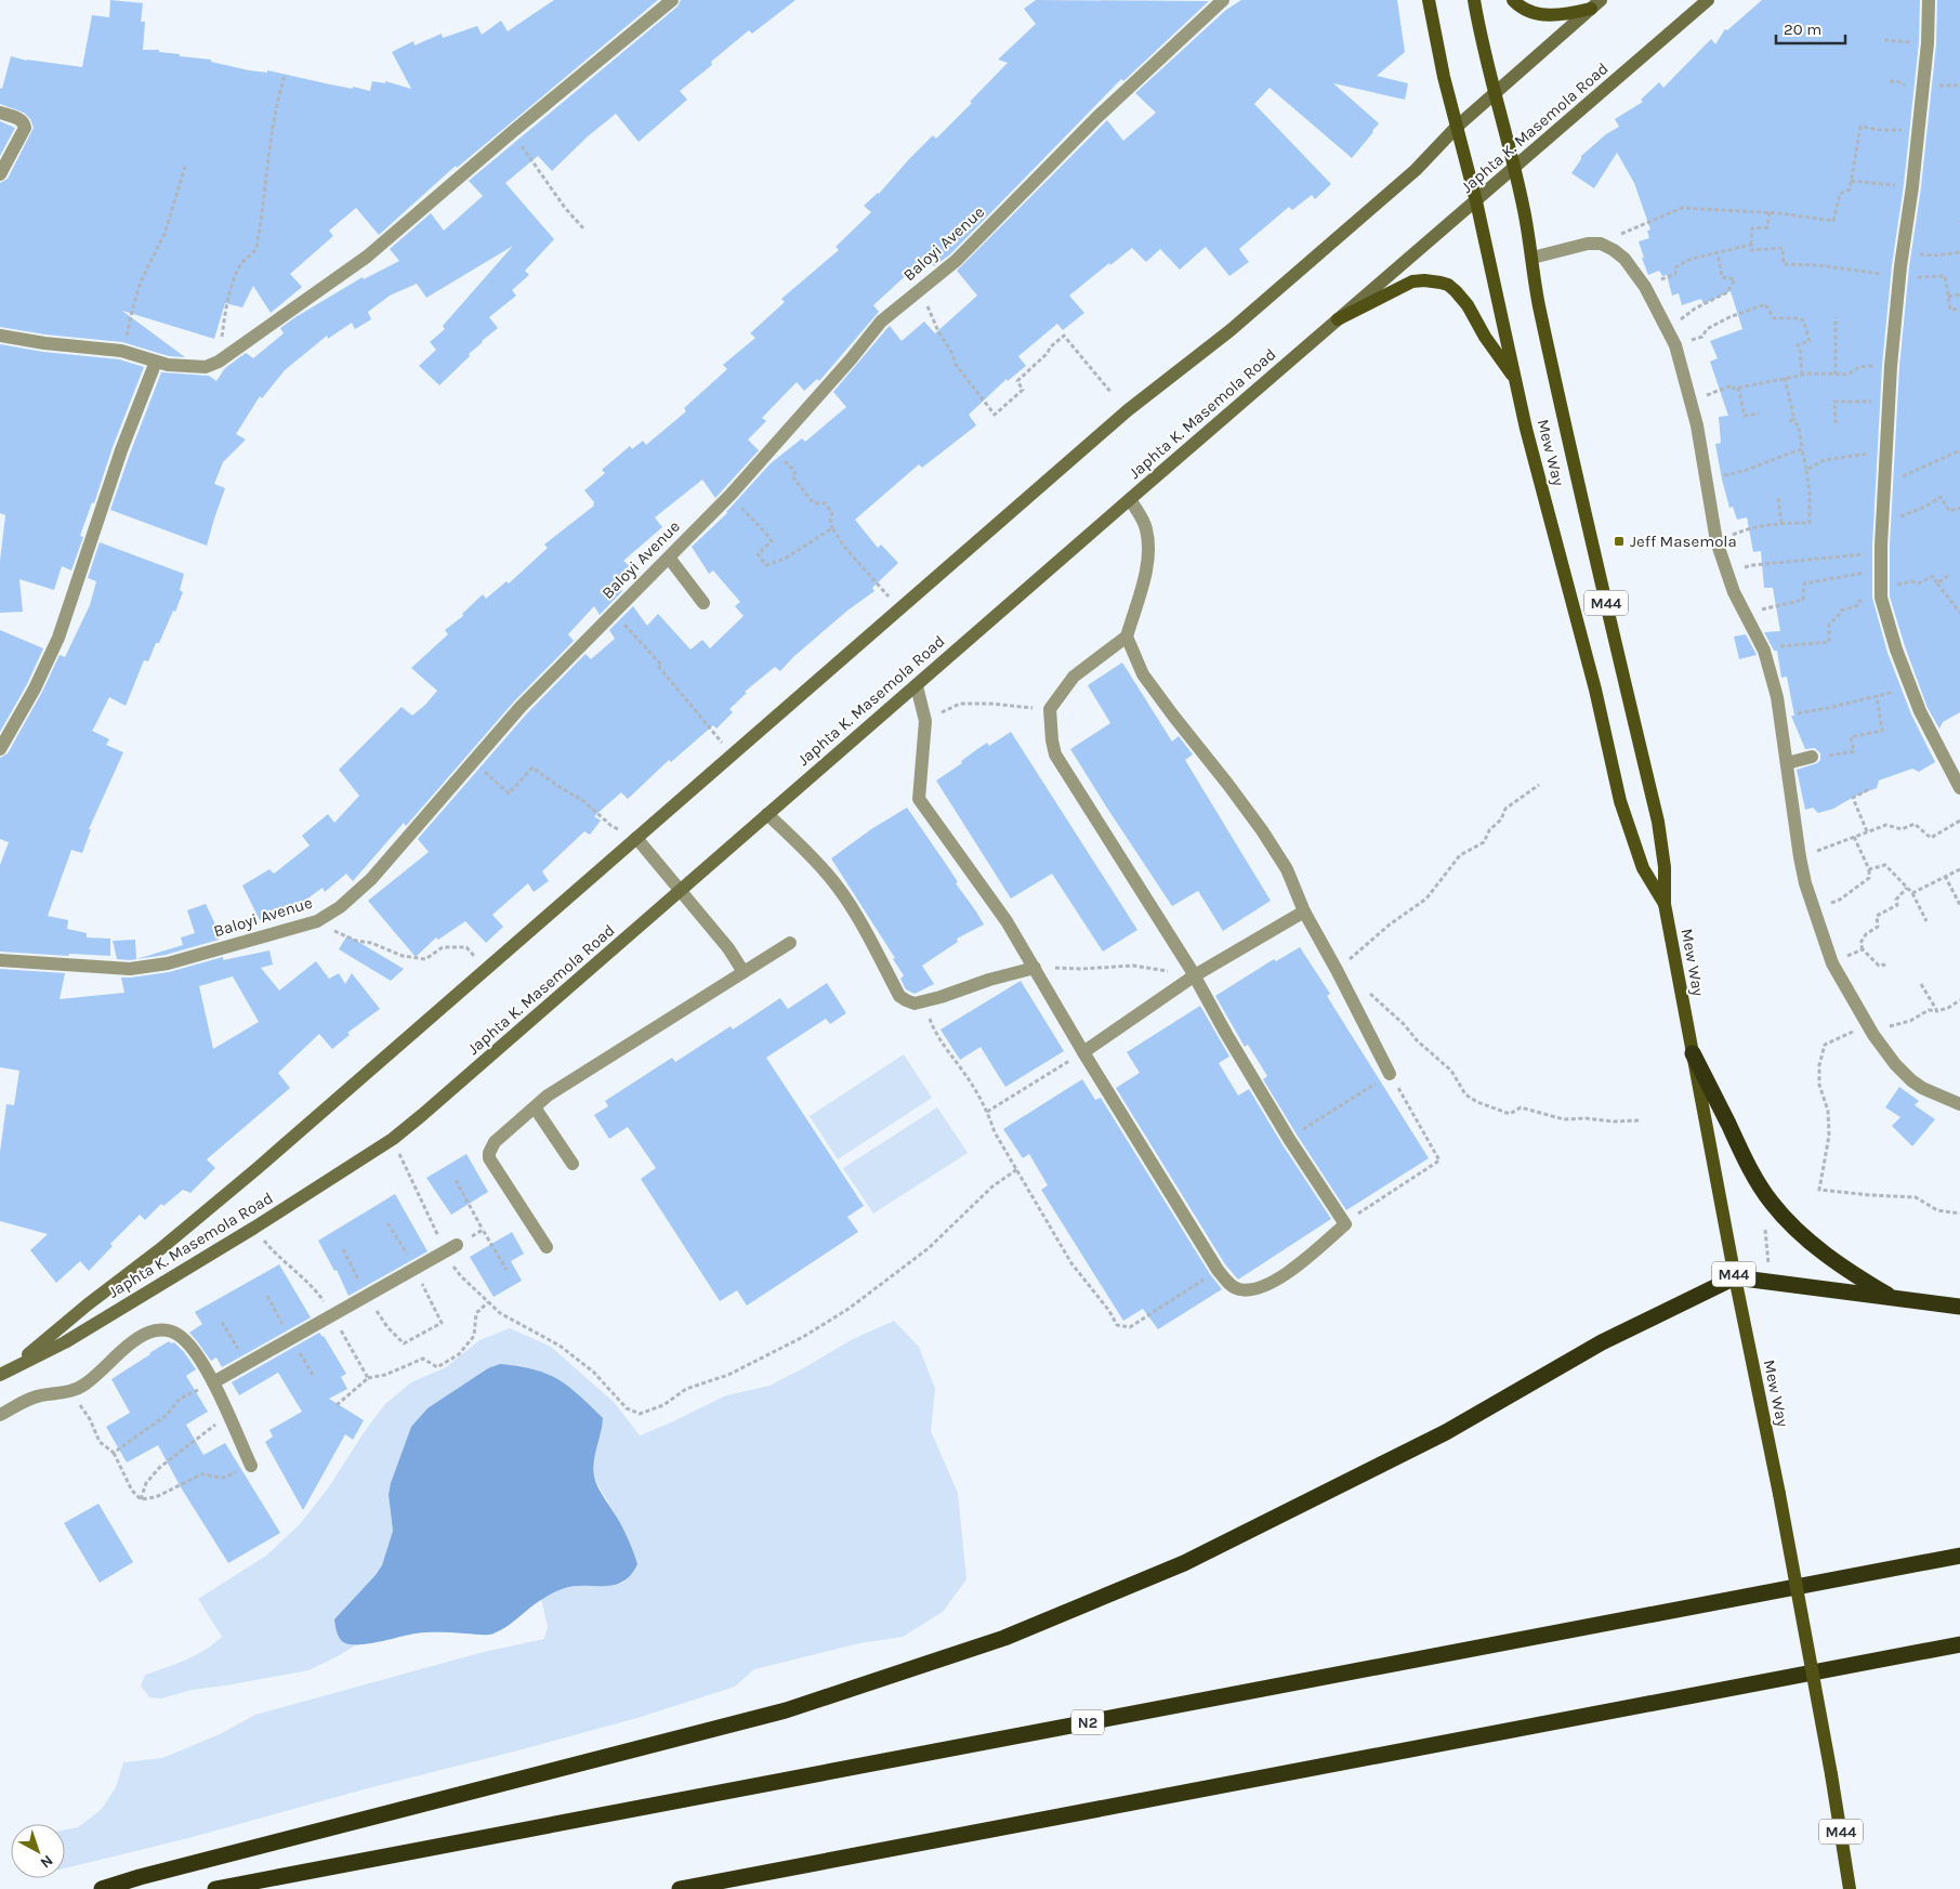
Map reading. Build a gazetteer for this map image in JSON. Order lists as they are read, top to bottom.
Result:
{
  "streets": {
    "highway": ["N2"],
    "main road": ["Japhta K. Masemola Road", "Mew Way", "M44"],
    "street": ["Baloyi Avenue"]
  },
  "crossings": [
    ["Japhta K. Masemola Road", "Mew Way"]
  ],
  "places": {
    "transit": ["Jeff Masemola"]
  },
  "scale_bar": "20 m",
  "north": "bottom right"
}
